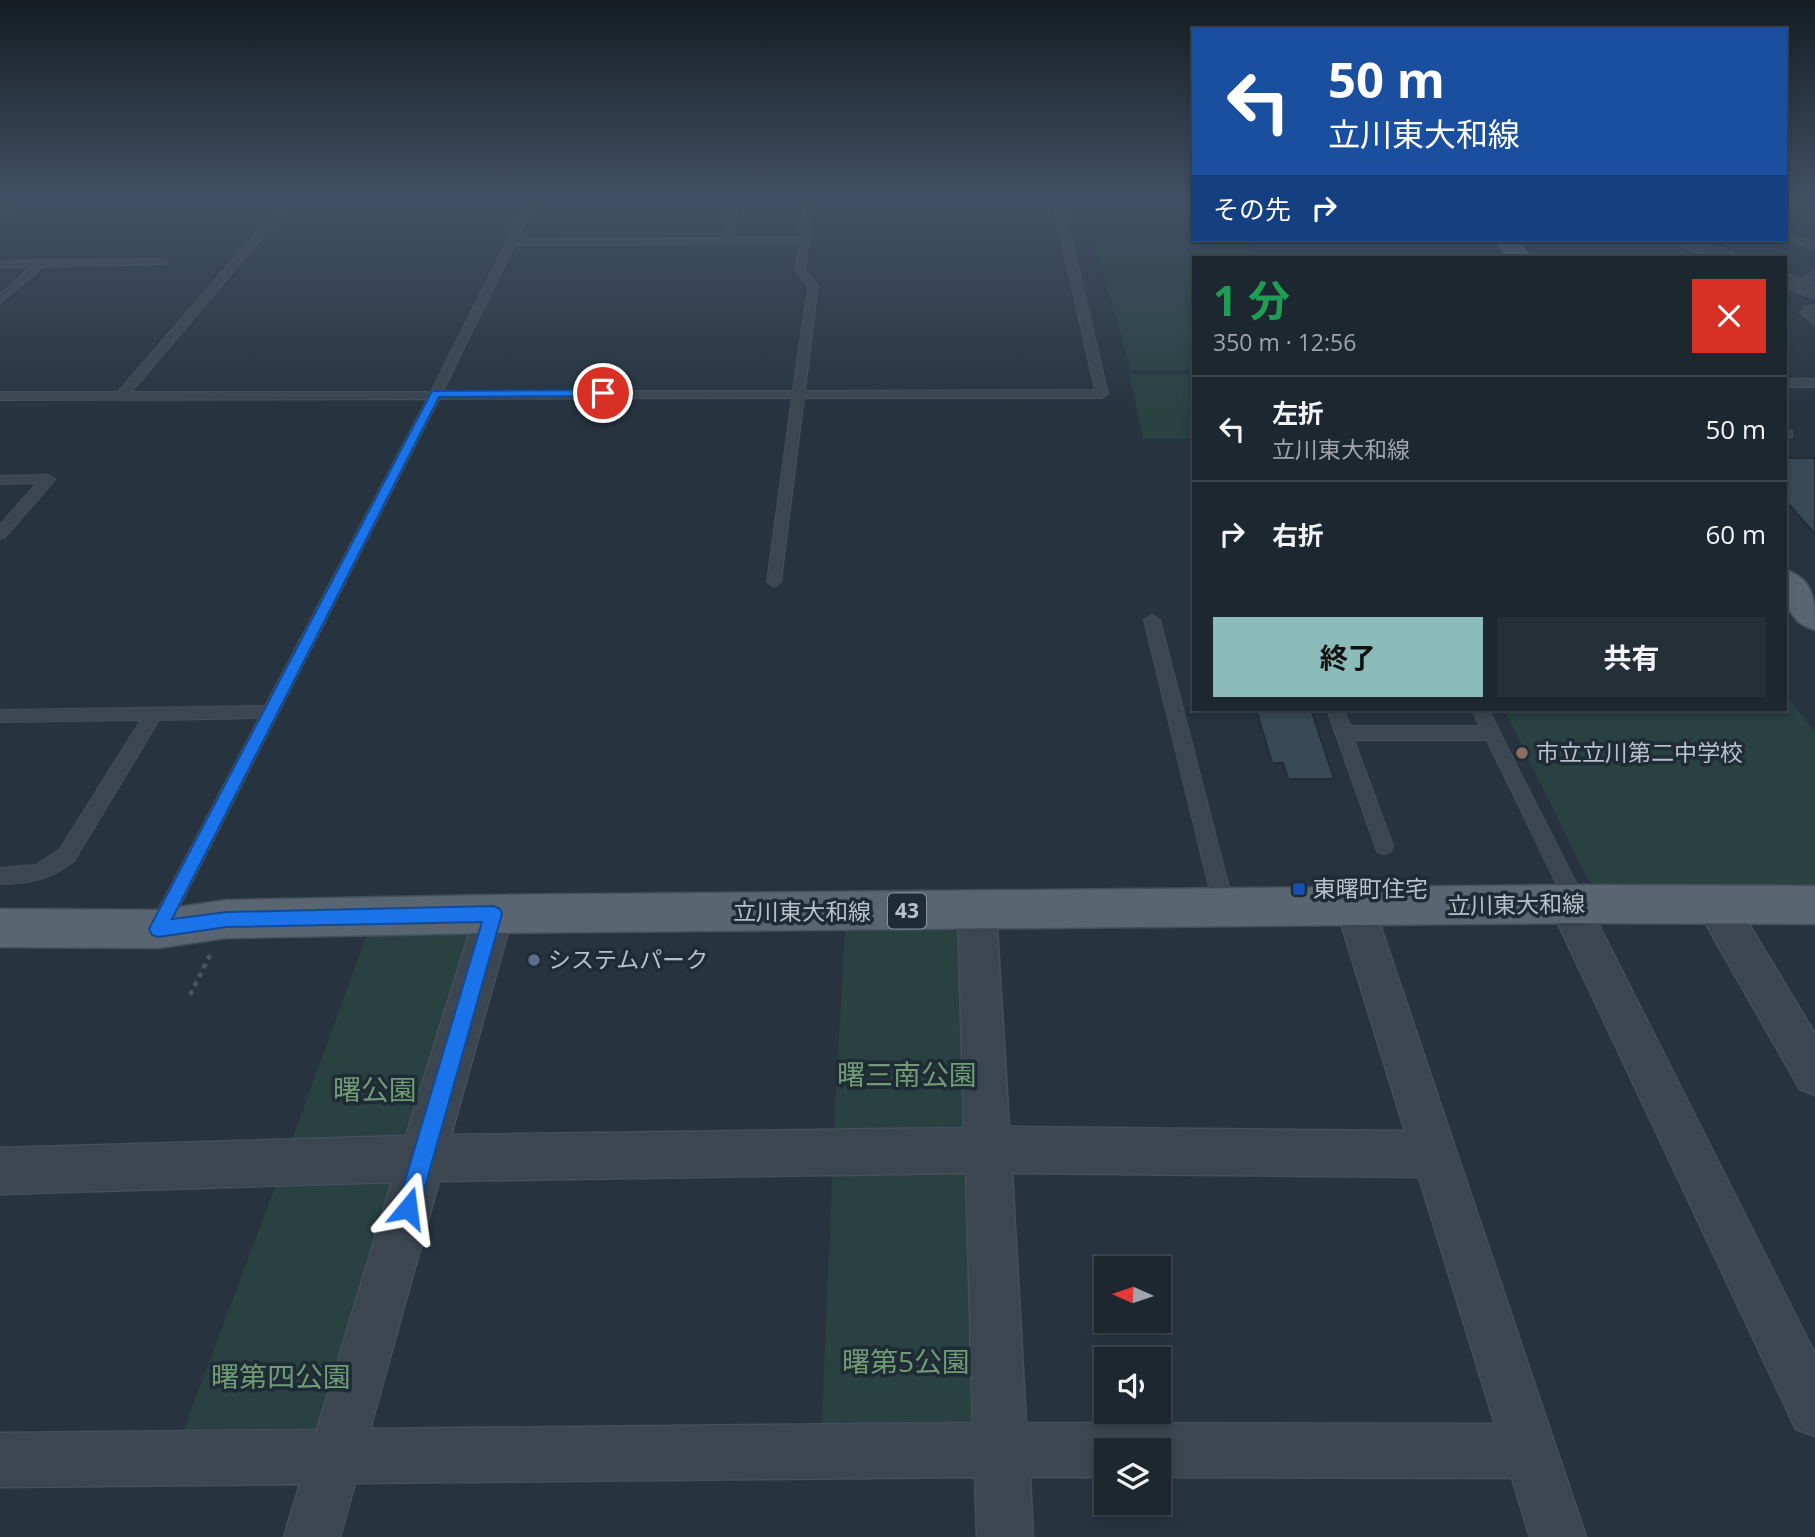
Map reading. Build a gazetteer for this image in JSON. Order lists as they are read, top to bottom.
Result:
{
  "streets": {
    "main road": ["立川東大和線", "43"]
  },
  "parks": [
    "曙三南公園",
    "曙公園",
    "曙第5公園",
    "曙第四公園"
  ],
  "places": {
    "other": ["市立立川第二中学校", "システムパーク"],
    "transit": ["東曙町住宅"]
  },
  "north": "left",
  "page": {
    "turn": ["50 m", "立川東大和線"],
    "then": "その先",
    "heading": ["1 分", "350 m · 12:56"],
    "list": [
      {
        "name": "左折",
        "note": "立川東大和線",
        "value": "50 m"
      },
      {
        "name": "右折",
        "value": "60 m"
      }
    ],
    "buttons": ["終了", "共有"]
  }
}
